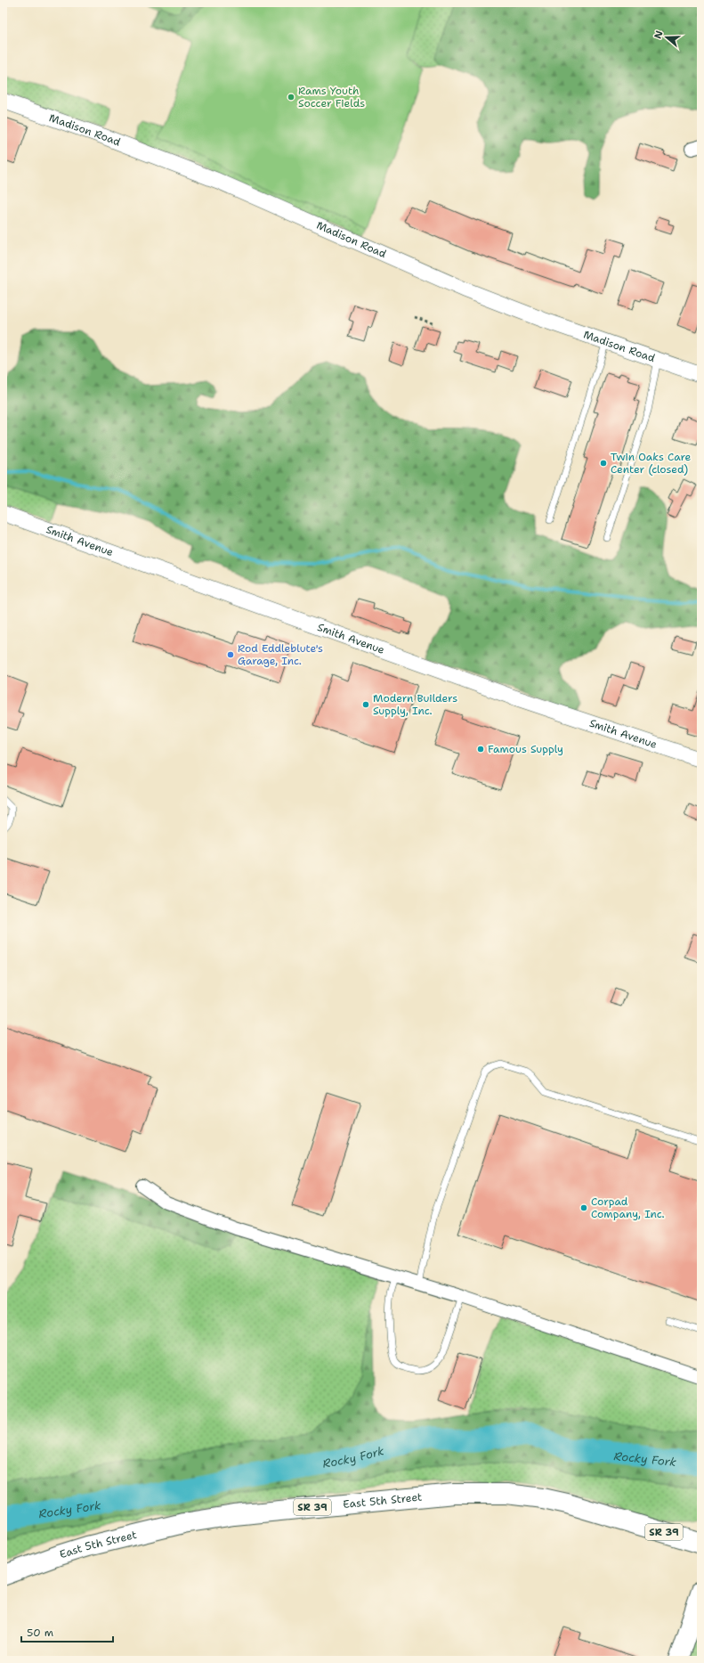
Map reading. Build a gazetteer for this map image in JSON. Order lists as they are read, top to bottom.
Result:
{
  "streets": {
    "main road": ["East 5th Street", "SR 39"],
    "street": ["Madison Road", "Smith Avenue"]
  },
  "water": ["Rocky Fork"],
  "places": [
    "Rams Youth Soccer Fields",
    "Twin Oaks Care Center (closed)",
    "Rod Eddleblute's Garage, Inc.",
    "Modern Builders Supply, Inc.",
    "Famous Supply",
    "Corpad Company, Inc."
  ],
  "scale_bar": "50 m",
  "north": "left"
}
